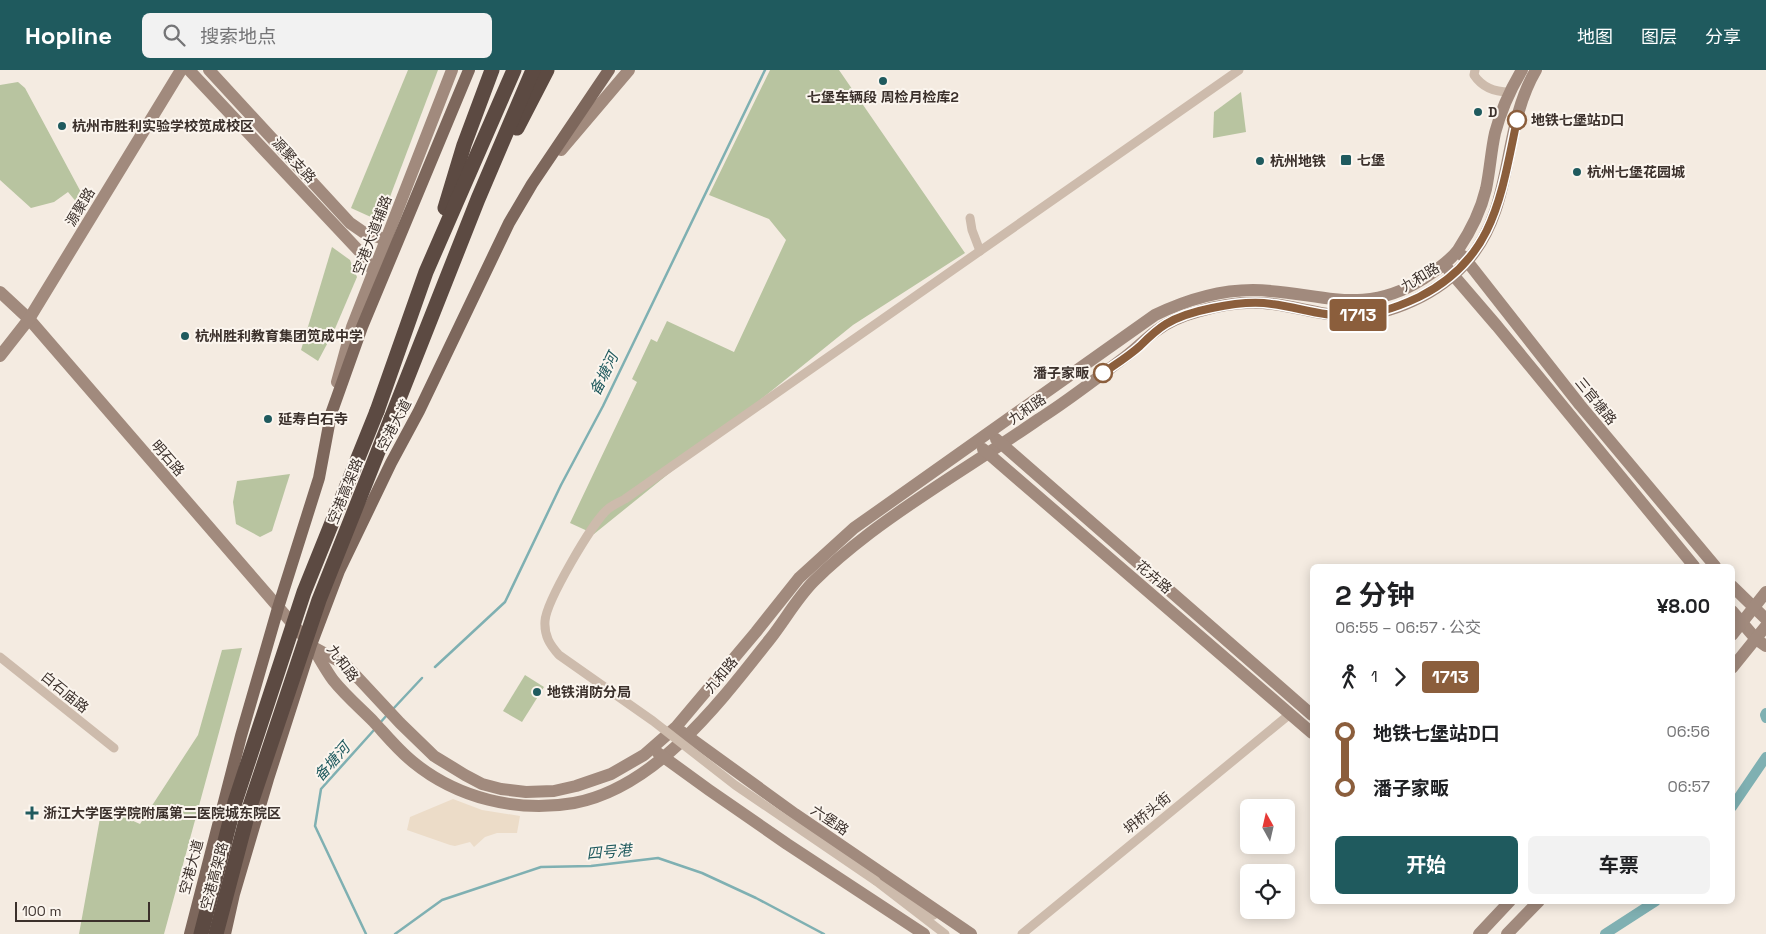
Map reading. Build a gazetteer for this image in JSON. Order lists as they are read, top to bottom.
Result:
{
  "streets": {
    "highway": ["空港高架路"],
    "main road": ["空港大道"],
    "street": [
      "源聚支路",
      "源聚路",
      "空港大道辅路",
      "九和路",
      "三官塘路",
      "明石路",
      "花卉路",
      "白石庙路",
      "坍桥头街",
      "六堡路"
    ]
  },
  "crossings": [
    ["源聚支路", "空港大道辅路"],
    ["源聚路", "明石路"],
    ["空港大道辅路", "空港大道"],
    ["九和路", "三官塘路"],
    ["九和路", "空港大道"],
    ["九和路", "明石路"],
    ["九和路", "花卉路"],
    ["九和路", "六堡路"],
    ["空港大道", "明石路"],
    ["花卉路", "坍桥头街"]
  ],
  "water": ["备塘河", "四号港"],
  "places": {
    "other": [
      "七堡车辆段 周检月检库2",
      "D",
      "地铁七堡站D口",
      "杭州市胜利实验学校笕成校区",
      "杭州地铁",
      "杭州七堡花园城",
      "杭州胜利教育集团笕成中学",
      "潘子家畈",
      "延寿白石寺",
      "地铁消防分局"
    ],
    "transit": ["七堡"],
    "health": ["浙江大学医学院附属第二医院城东院区"]
  },
  "lines": ["bus line 1713"],
  "scale_bar": "100 m",
  "north": "top",
  "page": {
    "header": "Hopline",
    "search": "搜索地点",
    "nav": ["地图", "图层", "分享"],
    "on_map": "1713",
    "heading": ["2 分钟", "06:55 – 06:57 · 公交", "¥8.00"],
    "legs": ["1", "1713"],
    "list": [
      {
        "name": "地铁七堡站D口",
        "value": "06:56"
      },
      {
        "name": "潘子家畈",
        "value": "06:57"
      }
    ],
    "buttons": ["开始", "车票"],
    "scale": "100 m"
  }
}
